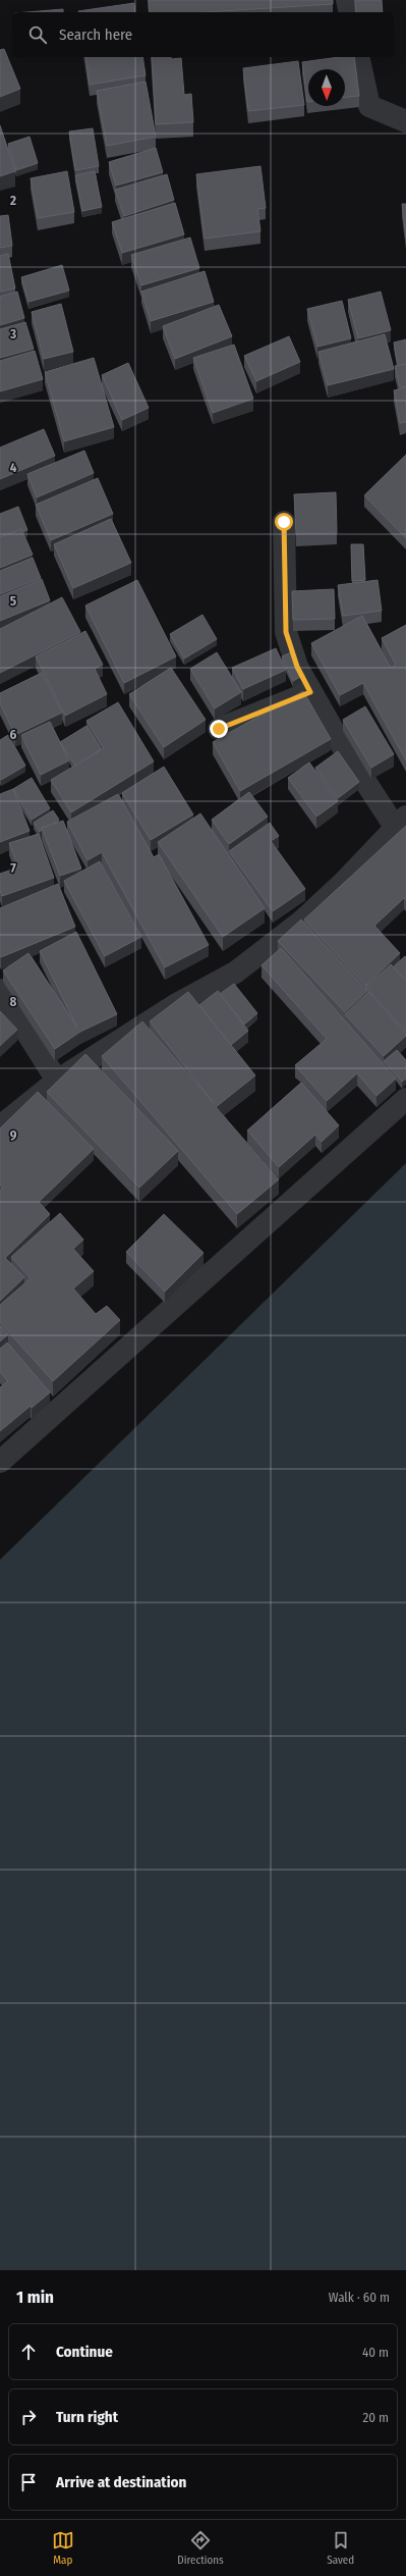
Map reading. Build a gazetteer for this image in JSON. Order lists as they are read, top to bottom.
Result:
{
  "north": "bottom",
  "page": {
    "search": "Search here",
    "heading": ["1 min", "Walk · 60 m"],
    "list": [
      ["Continue", "40 m"],
      ["Turn right", "20 m"],
      "Arrive at destination"
    ],
    "nav": ["Map", "Directions", "Saved"]
  },
  "grid": {
    "rows": [
      "2",
      "3",
      "4",
      "5",
      "6",
      "7",
      "8",
      "9"
    ]
  }
}
